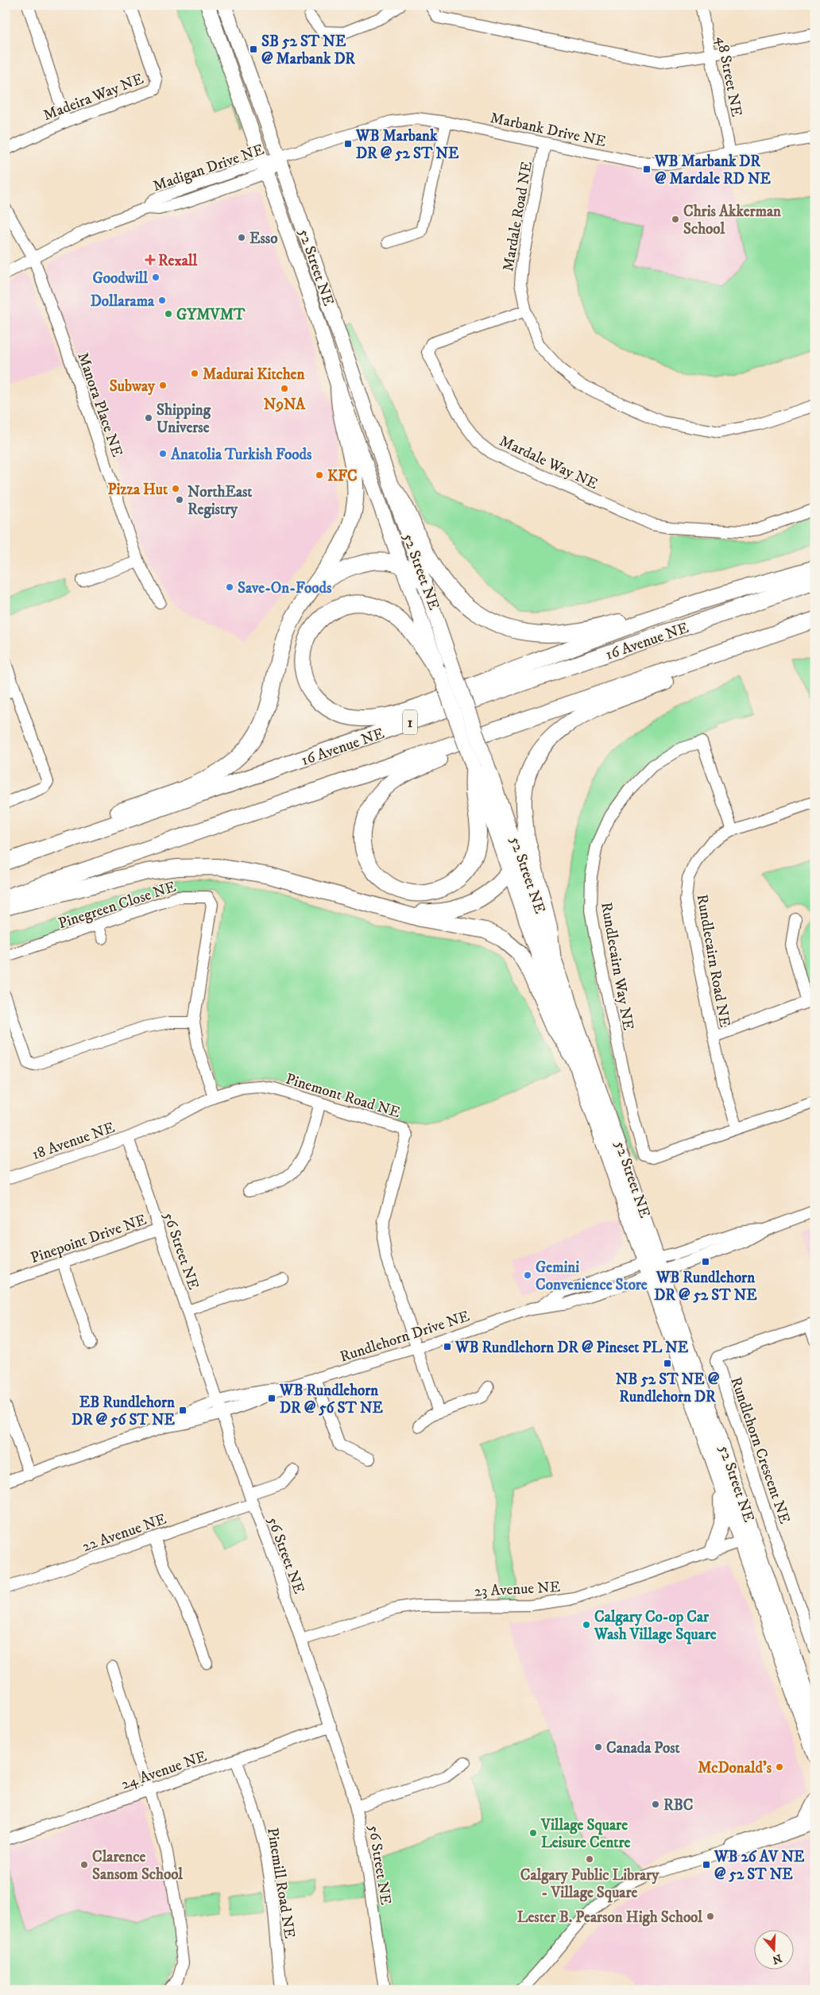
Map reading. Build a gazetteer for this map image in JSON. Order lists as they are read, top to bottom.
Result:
{
  "streets": {
    "highway": ["16 Avenue NE", "1"],
    "main road": ["52 Street NE"],
    "street": [
      "48 Street NE",
      "Madeira Way NE",
      "Marbank Drive NE",
      "Madigan Drive NE",
      "Mardale Road NE",
      "Manora Place NE",
      "Mardale Way NE",
      "Pinegreen Close NE",
      "Rundlecairn Road NE",
      "Rundlecairn Way NE",
      "Pinemont Road NE",
      "18 Avenue NE",
      "Pinepoint Drive NE",
      "56 Street NE",
      "Rundlehorn Drive NE",
      "Rundlehorn Crescent NE",
      "22 Avenue NE",
      "23 Avenue NE",
      "24 Avenue NE",
      "Pinemill Road NE"
    ]
  },
  "crossings": [
    ["48 Street NE", "Marbank Drive NE"],
    ["Marbank Drive NE", "Madigan Drive NE"],
    ["Marbank Drive NE", "Mardale Road NE"],
    ["Marbank Drive NE", "52 Street NE"],
    ["Madigan Drive NE", "52 Street NE"],
    ["Madigan Drive NE", "Manora Place NE"],
    ["Mardale Road NE", "Mardale Way NE"],
    ["52 Street NE", "Rundlehorn Drive NE"],
    ["52 Street NE", "23 Avenue NE"],
    ["Pinegreen Close NE", "Pinemont Road NE"],
    ["Rundlecairn Road NE", "Rundlecairn Way NE"],
    ["Pinemont Road NE", "18 Avenue NE"],
    ["Pinemont Road NE", "56 Street NE"],
    ["Pinemont Road NE", "Rundlehorn Drive NE"],
    ["18 Avenue NE", "56 Street NE"],
    ["Pinepoint Drive NE", "56 Street NE"],
    ["56 Street NE", "Rundlehorn Drive NE"],
    ["56 Street NE", "22 Avenue NE"],
    ["56 Street NE", "23 Avenue NE"],
    ["56 Street NE", "24 Avenue NE"],
    ["24 Avenue NE", "Pinemill Road NE"]
  ],
  "places": {
    "transit": [
      "SB 52 ST NE @ Marbank DR",
      "WB Marbank DR @ 52 ST NE",
      "WB Marbank DR @ Mardale RD NE",
      "WB Rundlehorn DR @ 52 ST NE",
      "WB Rundlehorn DR @ Pineset PL NE",
      "NB 52 ST NE @ Rundlehorn DR",
      "WB Rundlehorn DR @ 56 ST NE",
      "EB Rundlehorn DR @ 56 ST NE",
      "WB 26 AV NE @ 52 ST NE"
    ],
    "other": [
      "Chris Akkerman School",
      "Esso",
      "Goodwill",
      "Dollarama",
      "GYMVMT",
      "Madurai Kitchen",
      "Subway",
      "N9NA",
      "Shipping Universe",
      "Anatolia Turkish Foods",
      "KFC",
      "Pizza Hut",
      "NorthEast Registry",
      "Save-On-Foods",
      "Gemini Convenience Store",
      "Calgary Co-op Car Wash Village Square",
      "Canada Post",
      "McDonald's",
      "RBC",
      "Village Square Leisure Centre",
      "Calgary Public Library - Village Square",
      "Clarence Sansom School",
      "Lester B. Pearson High School"
    ],
    "health": ["Rexall"]
  },
  "north": "bottom"
}
